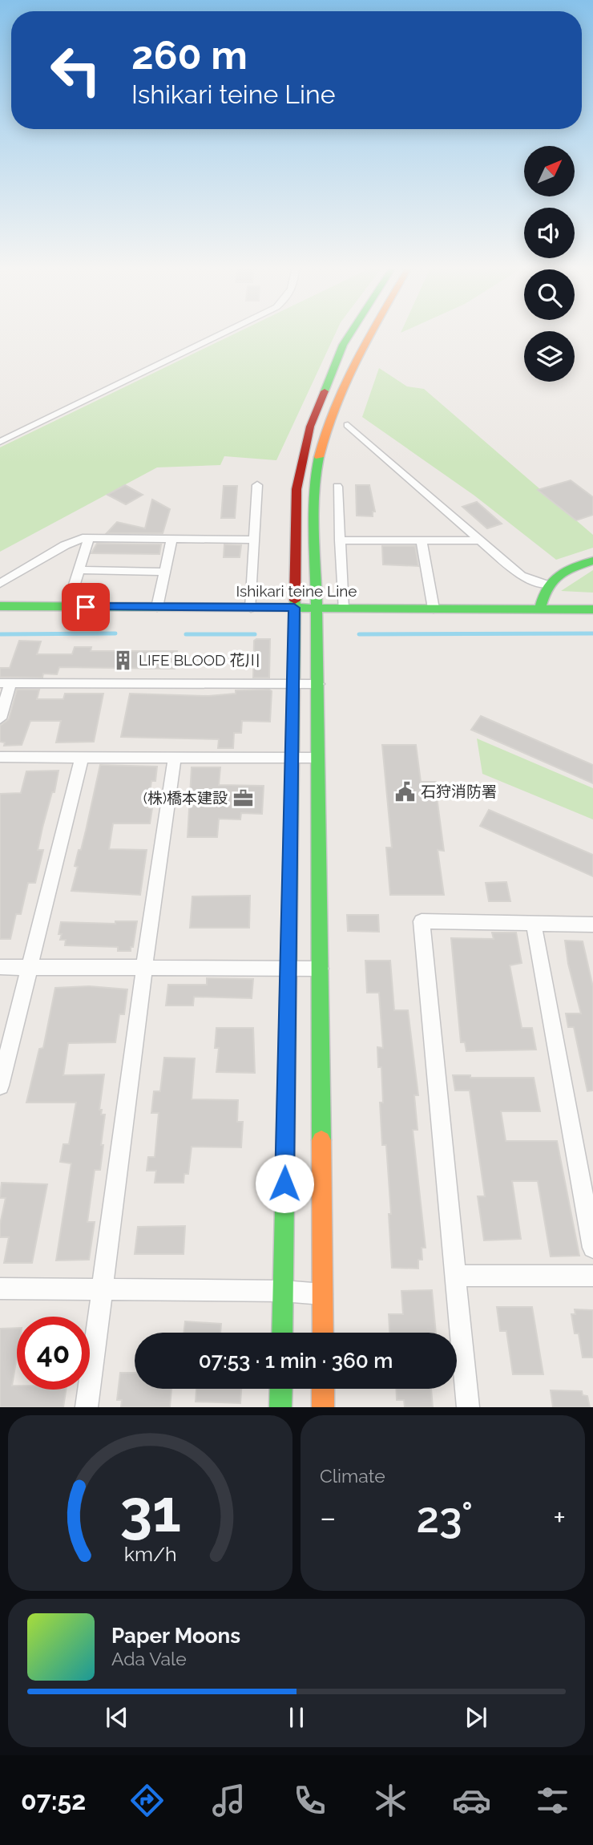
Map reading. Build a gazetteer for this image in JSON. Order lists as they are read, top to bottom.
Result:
{
  "streets": {
    "street": ["Ishikari teine Line"]
  },
  "places": {
    "building": ["LIFE BLOOD 花川"],
    "public building": ["石狩消防署"],
    "office": ["(株)橋本建設"]
  },
  "north": "top right",
  "page": {
    "turn": ["260 m", "Ishikari teine Line"],
    "limit": "40",
    "trip": "07:53 · 1 min · 360 m",
    "tile": "Climate",
    "heat": ["−", "23°", "+"],
    "song": ["Paper Moons", "Ada Vale"],
    "tabs": "07:52",
    "gauge": ["31", "km/h"]
  }
}
